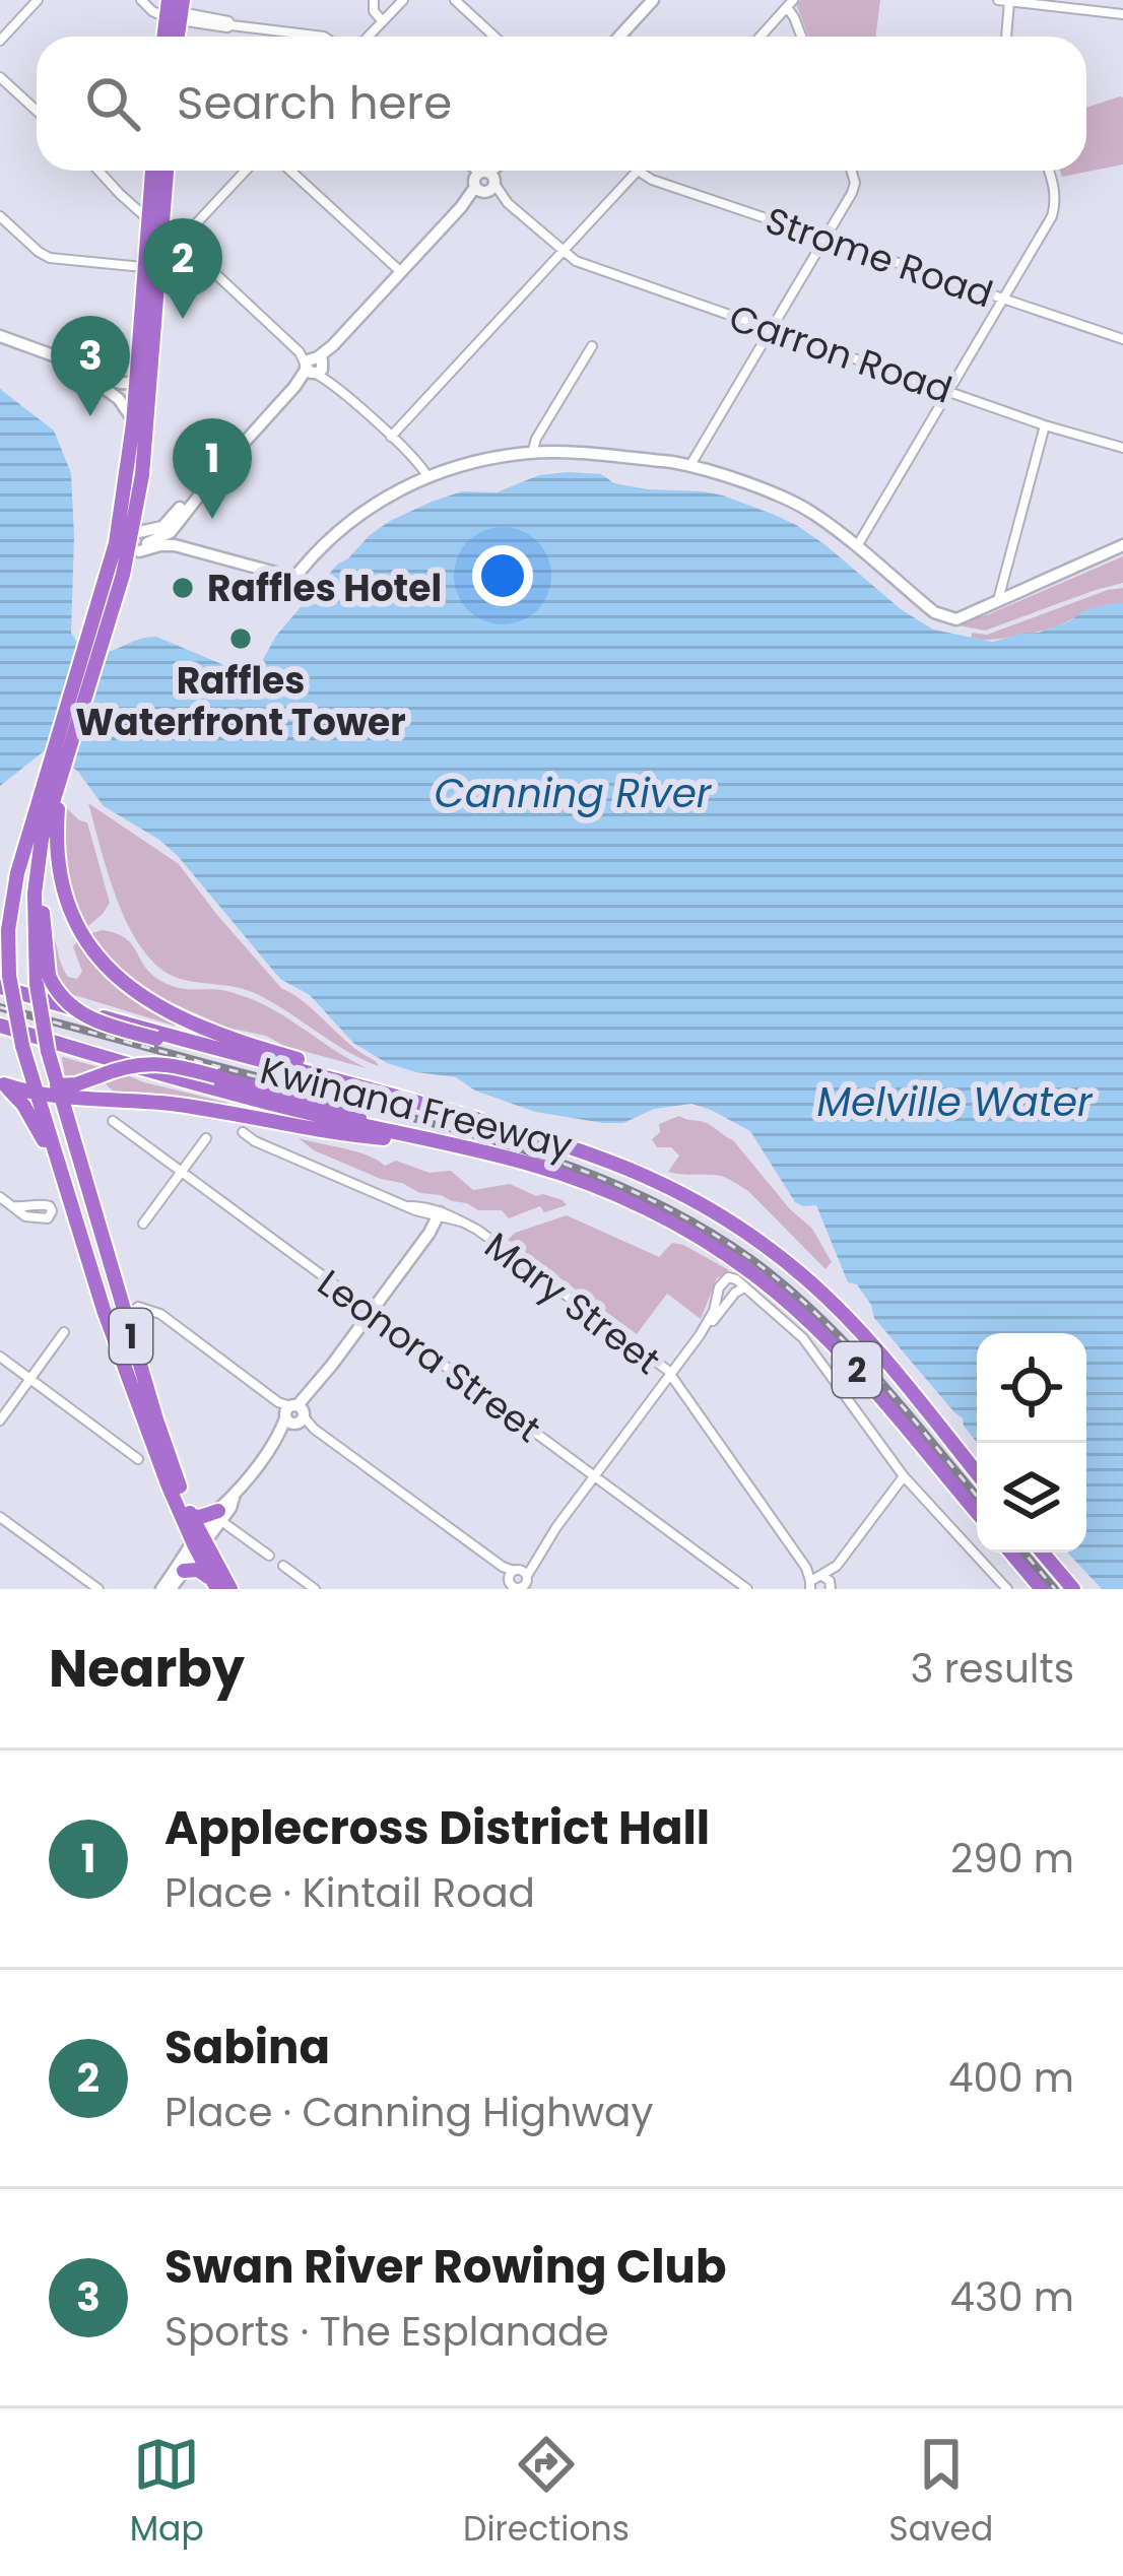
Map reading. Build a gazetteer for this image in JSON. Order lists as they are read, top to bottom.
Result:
{
  "streets": {
    "highway": ["Kwinana Freeway", "1", "2"],
    "street": [
      "Strome Road",
      "Carron Road",
      "Mary Street",
      "Leonora Street"
    ]
  },
  "water": ["Canning River", "Melville Water"],
  "places": ["Raffles Hotel", "Raffles Waterfront Tower"],
  "page": {
    "search": "Search here",
    "pins": ["2", "3", "1"],
    "heading": ["Nearby", "3 results"],
    "list": [
      {
        "mark": "1",
        "name": "Applecross District Hall",
        "note": "Place · Kintail Road",
        "value": "290 m"
      },
      {
        "mark": "2",
        "name": "Sabina",
        "note": "Place · Canning Highway",
        "value": "400 m"
      },
      {
        "mark": "3",
        "name": "Swan River Rowing Club",
        "note": "Sports · The Esplanade",
        "value": "430 m"
      }
    ],
    "nav": ["Map", "Directions", "Saved"]
  }
}
